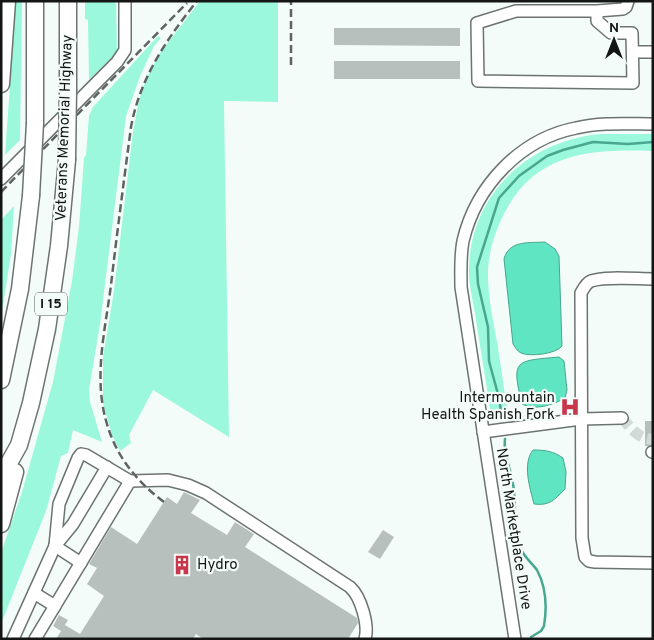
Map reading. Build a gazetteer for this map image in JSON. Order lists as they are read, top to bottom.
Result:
{
  "streets": {
    "highway": ["Veterans Memorial Highway", "I 15"],
    "street": ["North Marketplace Drive"]
  },
  "places": {
    "hospital": ["Intermountain Health Spanish Fork"],
    "building": ["Hydro"]
  },
  "north": "top"
}
